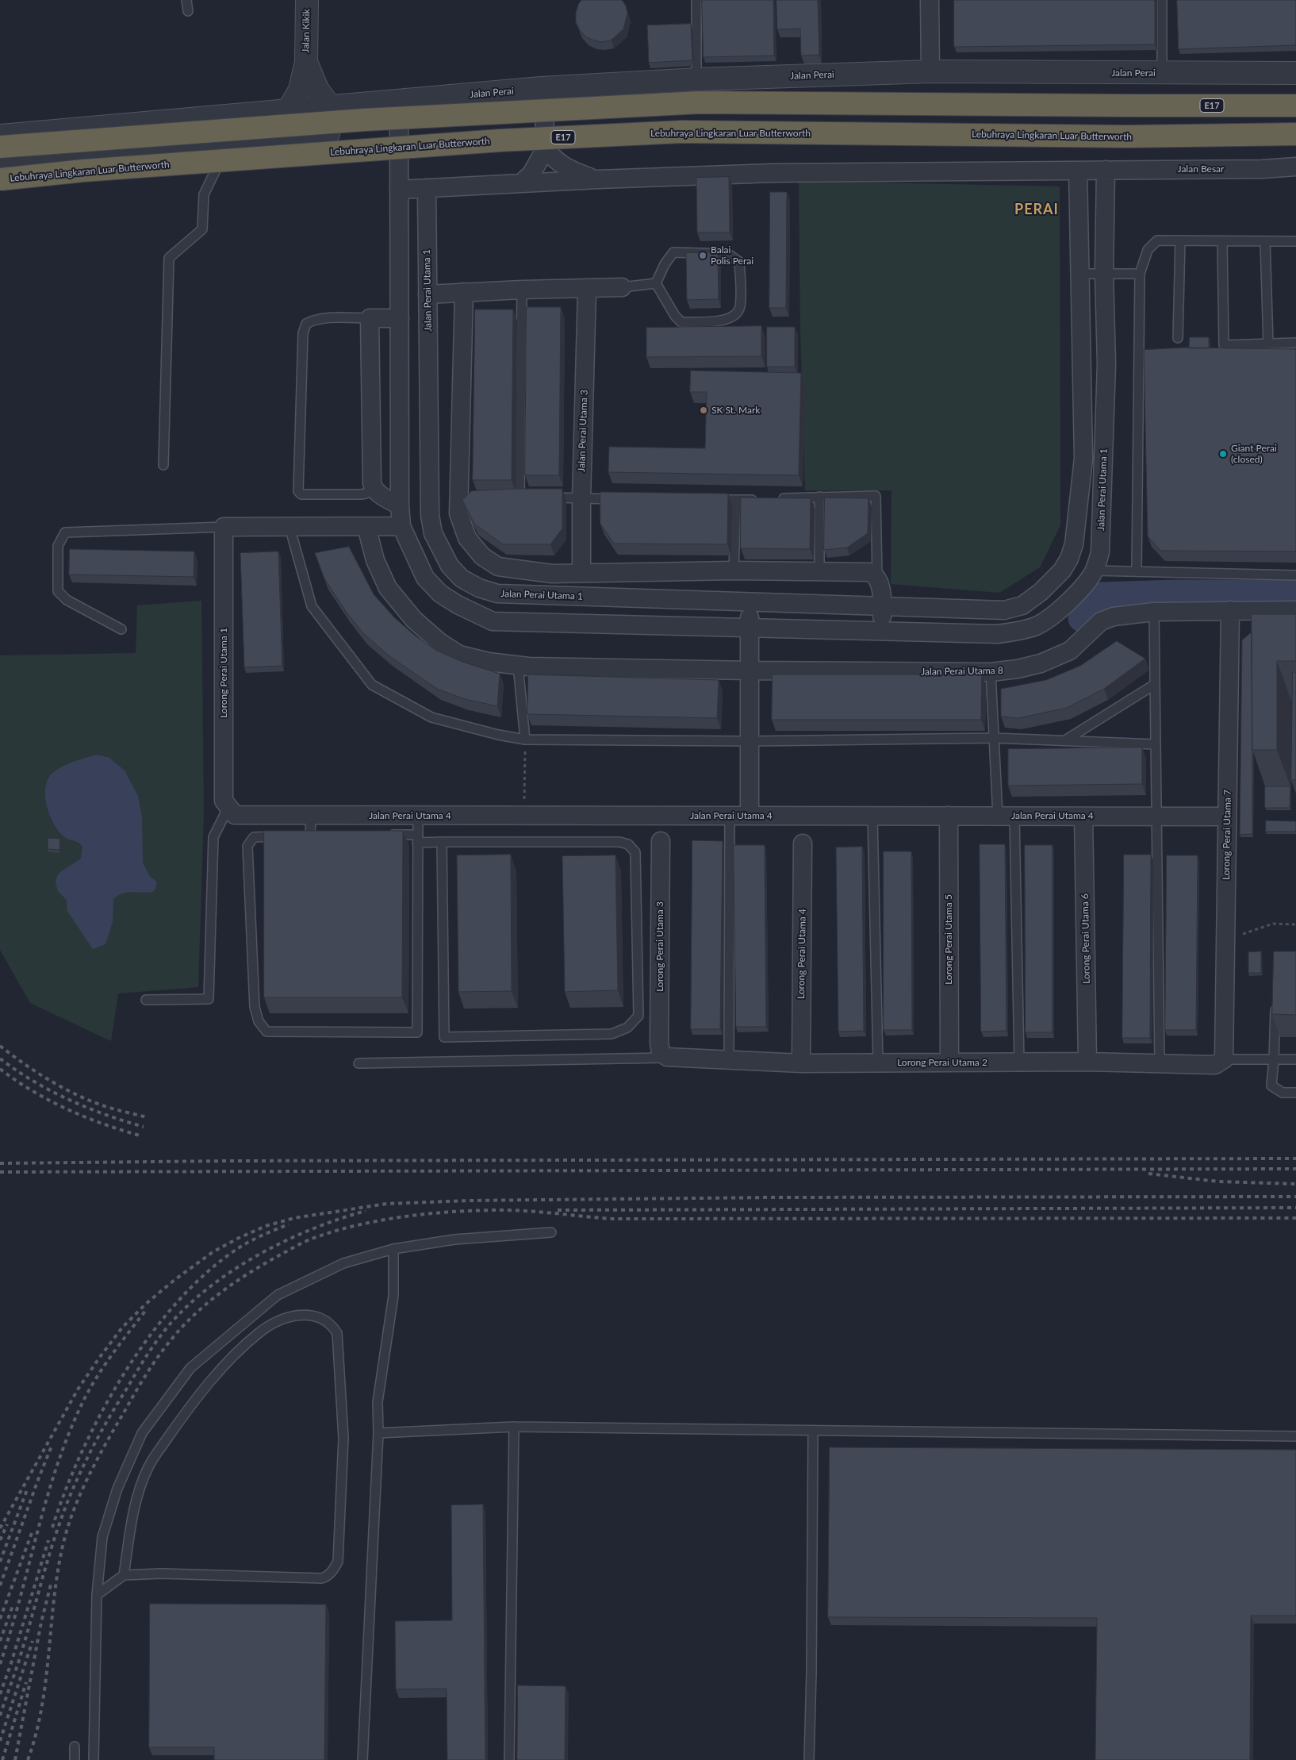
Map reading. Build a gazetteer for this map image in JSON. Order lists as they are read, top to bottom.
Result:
{
  "streets": {
    "highway": ["E17", "Lebuhraya Lingkaran Luar Butterworth"],
    "street": [
      "Jalan Kikik",
      "Jalan Perai",
      "Jalan Besar",
      "Jalan Perai Utama 1",
      "Jalan Perai Utama 3",
      "Jalan Perai Utama 8",
      "Lorong Perai Utama 1",
      "Jalan Perai Utama 4",
      "Lorong Perai Utama 7",
      "Lorong Perai Utama 6",
      "Lorong Perai Utama 5",
      "Lorong Perai Utama 3",
      "Lorong Perai Utama 4",
      "Lorong Perai Utama 2"
    ]
  },
  "crossings": [
    ["Jalan Kikik", "Jalan Perai"],
    ["Jalan Perai", "Jalan Perai Utama 1"],
    ["Jalan Besar", "Jalan Perai Utama 1"],
    ["Jalan Perai Utama 8", "Lorong Perai Utama 7"],
    ["Lorong Perai Utama 1", "Jalan Perai Utama 4"],
    ["Jalan Perai Utama 4", "Lorong Perai Utama 7"],
    ["Jalan Perai Utama 4", "Lorong Perai Utama 6"],
    ["Jalan Perai Utama 4", "Lorong Perai Utama 5"],
    ["Lorong Perai Utama 7", "Lorong Perai Utama 2"],
    ["Lorong Perai Utama 6", "Lorong Perai Utama 2"],
    ["Lorong Perai Utama 5", "Lorong Perai Utama 2"],
    ["Lorong Perai Utama 3", "Lorong Perai Utama 2"],
    ["Lorong Perai Utama 4", "Lorong Perai Utama 2"]
  ],
  "districts": ["PERAI"],
  "places": ["Balai Polis Perai", "SK St. Mark", "Giant Perai (closed)"]
}
